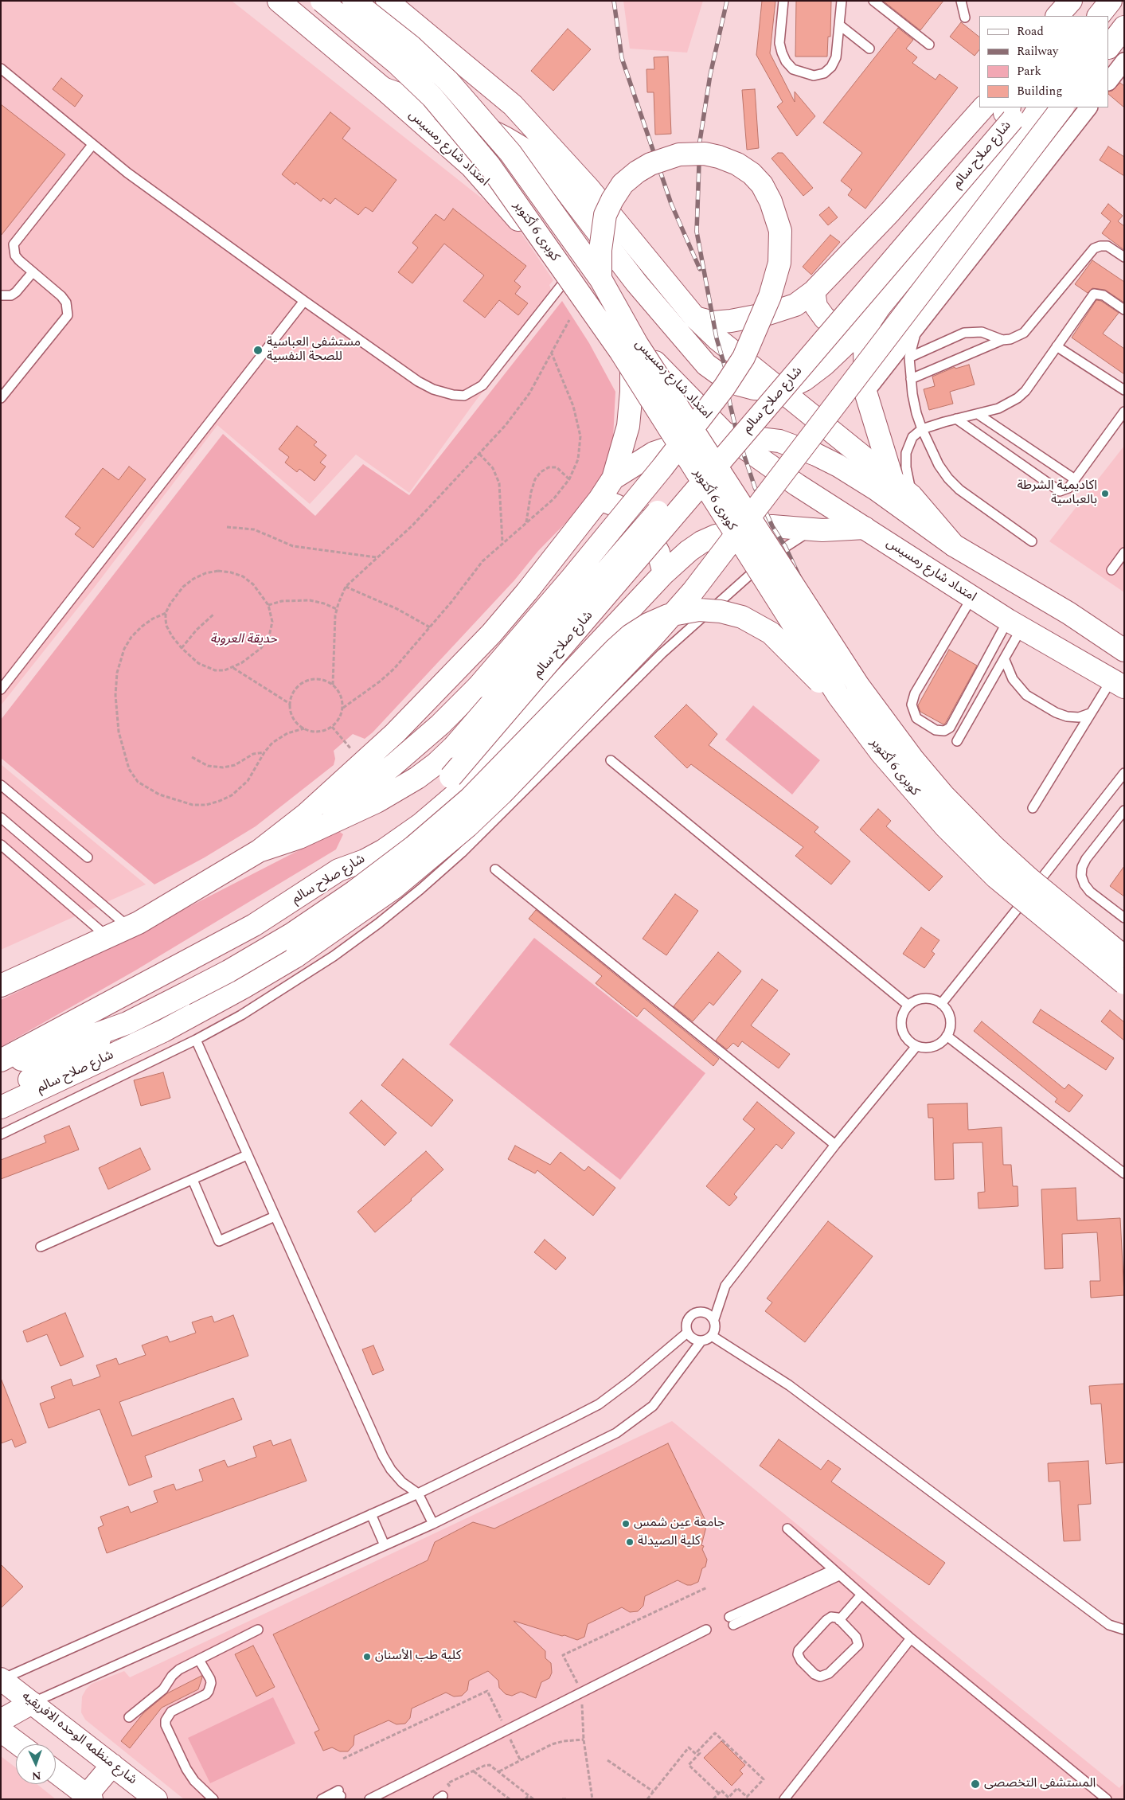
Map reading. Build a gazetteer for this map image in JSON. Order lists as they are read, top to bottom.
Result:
{
  "streets": {
    "main road": [
      "امتداد شارع رمسيس",
      "شارع صلاح سالم",
      "كوبرى 6 أكتوبر",
      "شارع منظمه الوحده الافريقيه"
    ]
  },
  "parks": ["حديقة العروبة"],
  "places": [
    "مستشفى العباسية للصحة النفسية",
    "اكاديمية الشرطة بالعباسية",
    "جامعة عين شمس",
    "كلية الصيدلة",
    "كلية طب الأسنان",
    "المستشفى التخصصى"
  ],
  "legend": [
    "Road",
    "Railway",
    "Park",
    "Building"
  ],
  "north": "bottom"
}
